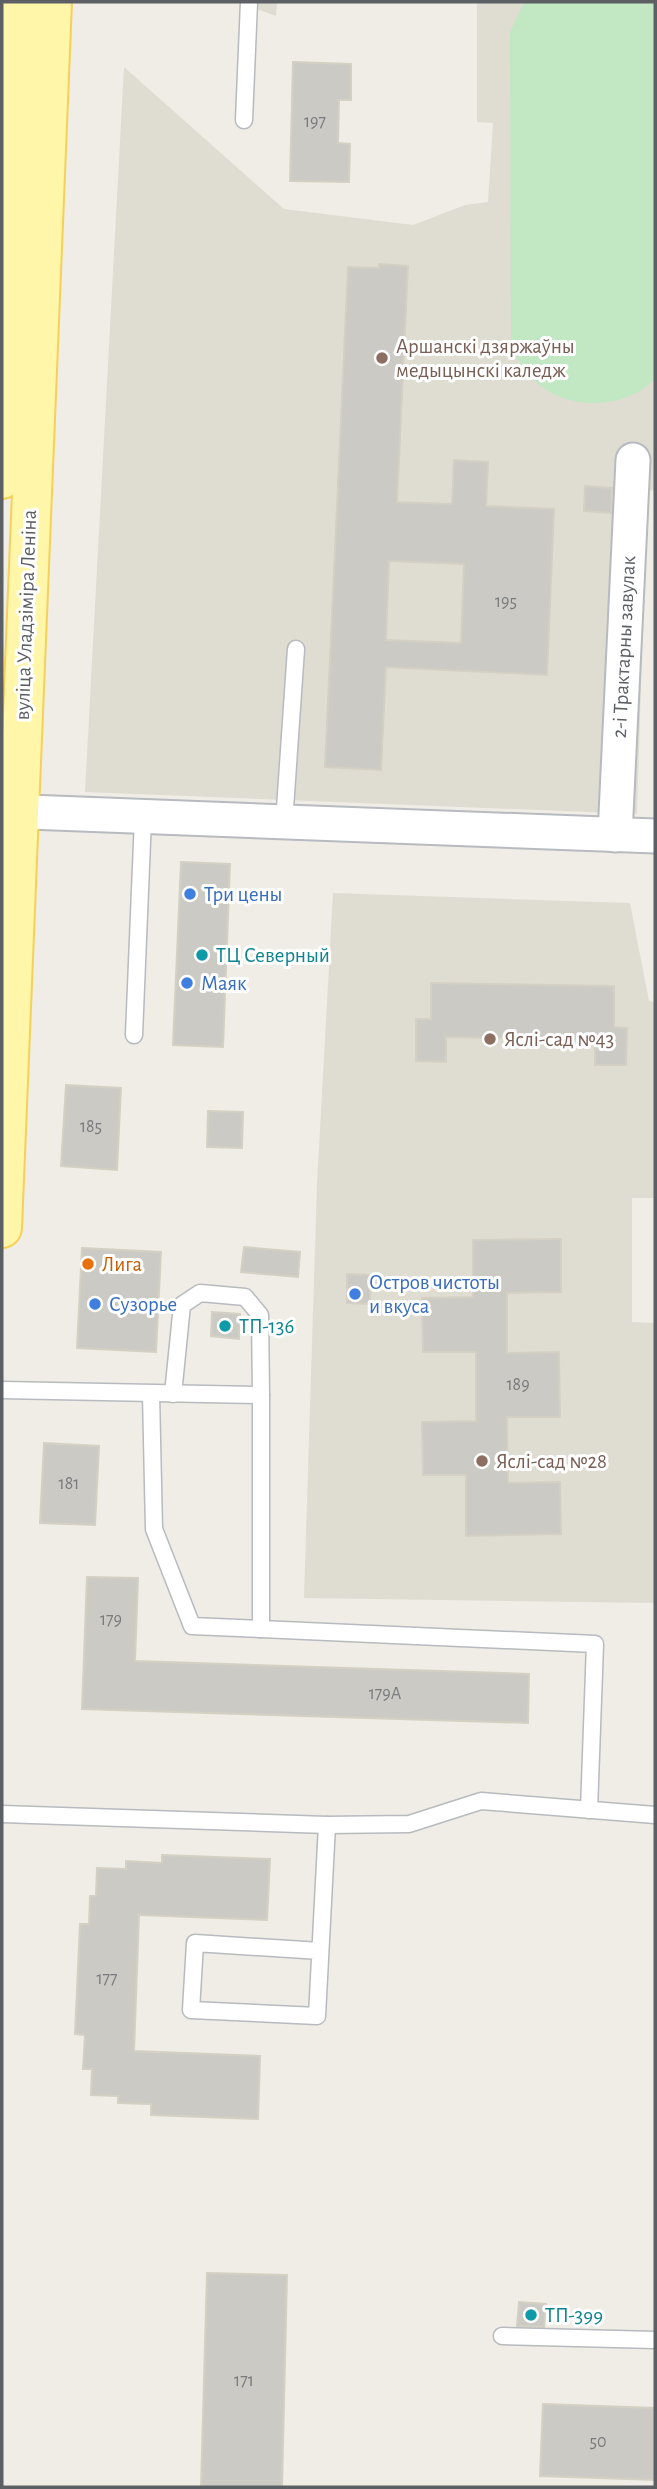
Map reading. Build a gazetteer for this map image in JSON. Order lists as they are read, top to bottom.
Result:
{
  "streets": {
    "main road": ["вуліца Уладзіміра Леніна"],
    "street": ["2-і Трактарны завулак"]
  },
  "places": [
    "Аршанскі дзяржаўны медыцынскі каледж",
    "Три цены",
    "ТЦ Северный",
    "Маяк",
    "Яслі-сад №43",
    "Лига",
    "Остров чистоты и вкуса",
    "Сузорье",
    "ТП-136",
    "Яслі-сад №28",
    "ТП-399"
  ],
  "house_numbers": [
    "197",
    "195",
    "185",
    "189",
    "181",
    "179",
    "179А",
    "177",
    "171",
    "50"
  ]
}
